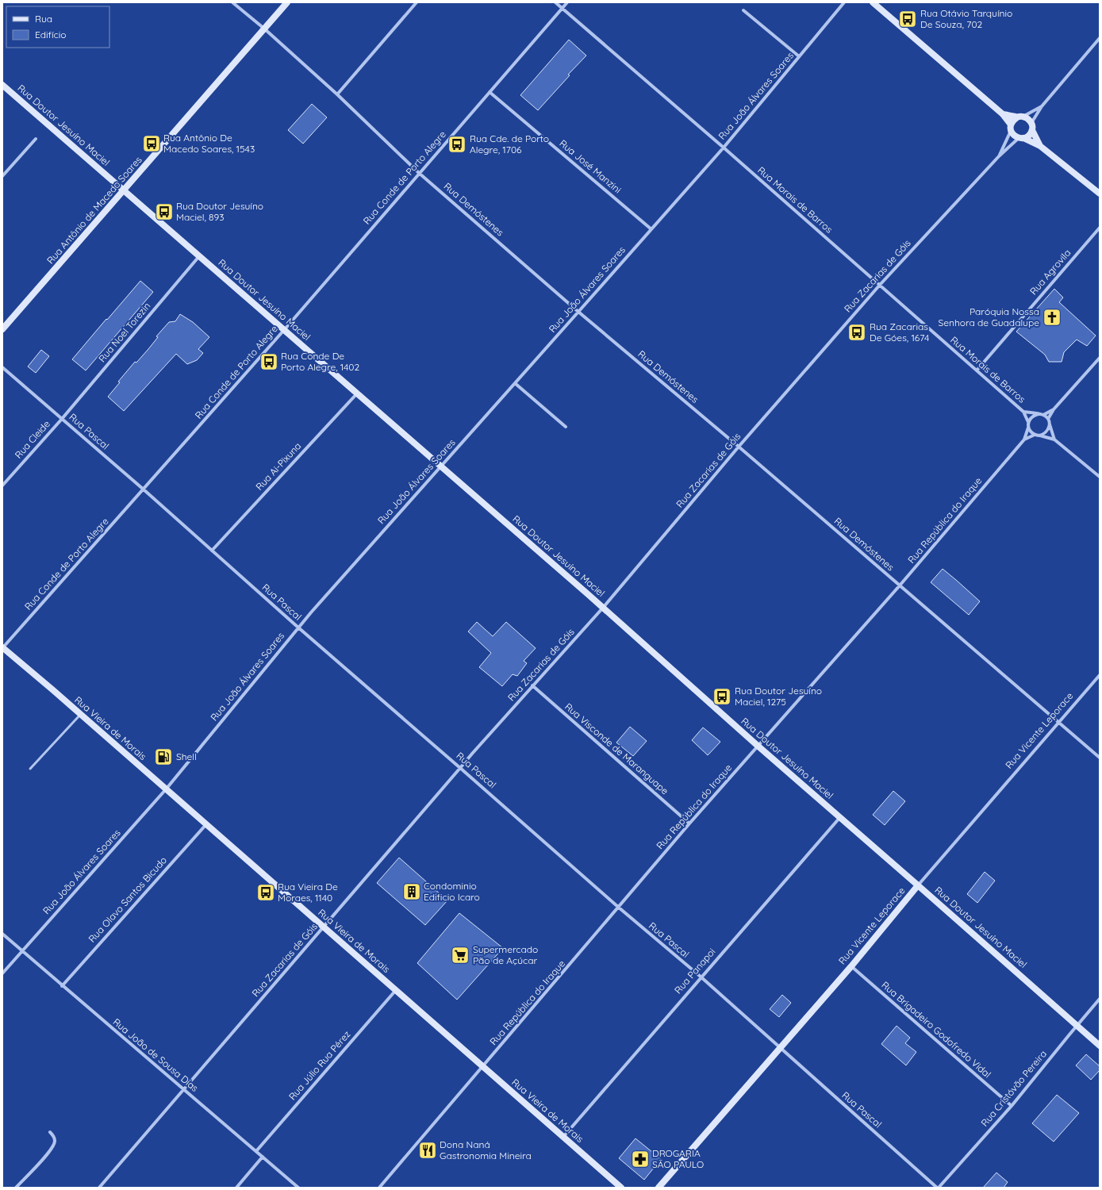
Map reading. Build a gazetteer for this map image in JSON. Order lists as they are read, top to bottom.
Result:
{
  "streets": {
    "street": [
      "Rua João Álvares Soares",
      "Rua Doutor Jesuíno Maciel",
      "Rua José Manzini",
      "Rua Conde de Porto Alegre",
      "Rua Morais de Barros",
      "Rua Demóstenes",
      "Rua Antônio de Macedo Soares",
      "Rua Agrovila",
      "Rua Zacarias de Góis",
      "Rua Noel Torezin",
      "Rua Pascal",
      "Rua Cleide",
      "Rua Ai-Pixuna",
      "Rua República do Iraque",
      "Rua Vieira de Morais",
      "Rua Vicente Leporace",
      "Rua Visconde de Maranguape",
      "Rua Olavo Santos Bicudo",
      "Rua Panapoi",
      "Rua Brigadeiro Godofredo Vidal",
      "Rua João de Sousa Dias",
      "Rua Júlio Rua Pérez",
      "Rua Cristóvão Pereira"
    ]
  },
  "crossings": [
    ["Rua João Álvares Soares", "Rua Doutor Jesuíno Maciel"],
    ["Rua João Álvares Soares", "Rua José Manzini"],
    ["Rua João Álvares Soares", "Rua Morais de Barros"],
    ["Rua João Álvares Soares", "Rua Demóstenes"],
    ["Rua João Álvares Soares", "Rua Pascal"],
    ["Rua João Álvares Soares", "Rua Vieira de Morais"],
    ["Rua João Álvares Soares", "Rua João de Sousa Dias"],
    ["Rua Doutor Jesuíno Maciel", "Rua Conde de Porto Alegre"],
    ["Rua Doutor Jesuíno Maciel", "Rua Antônio de Macedo Soares"],
    ["Rua Doutor Jesuíno Maciel", "Rua Zacarias de Góis"],
    ["Rua Doutor Jesuíno Maciel", "Rua Noel Torezin"],
    ["Rua Doutor Jesuíno Maciel", "Rua Ai-Pixuna"],
    ["Rua Doutor Jesuíno Maciel", "Rua República do Iraque"],
    ["Rua Doutor Jesuíno Maciel", "Rua Vicente Leporace"],
    ["Rua Doutor Jesuíno Maciel", "Rua Panapoi"],
    ["Rua Doutor Jesuíno Maciel", "Rua Cristóvão Pereira"],
    ["Rua José Manzini", "Rua Conde de Porto Alegre"],
    ["Rua Conde de Porto Alegre", "Rua Morais de Barros"],
    ["Rua Conde de Porto Alegre", "Rua Demóstenes"],
    ["Rua Conde de Porto Alegre", "Rua Pascal"],
    ["Rua Conde de Porto Alegre", "Rua Vieira de Morais"],
    ["Rua Morais de Barros", "Rua Agrovila"],
    ["Rua Morais de Barros", "Rua Zacarias de Góis"],
    ["Rua Morais de Barros", "Rua República do Iraque"],
    ["Rua Demóstenes", "Rua Antônio de Macedo Soares"],
    ["Rua Demóstenes", "Rua Zacarias de Góis"],
    ["Rua Demóstenes", "Rua República do Iraque"],
    ["Rua Demóstenes", "Rua Vicente Leporace"],
    ["Rua Zacarias de Góis", "Rua Pascal"],
    ["Rua Zacarias de Góis", "Rua Vieira de Morais"],
    ["Rua Zacarias de Góis", "Rua Visconde de Maranguape"],
    ["Rua Zacarias de Góis", "Rua João de Sousa Dias"],
    ["Rua Noel Torezin", "Rua Pascal"],
    ["Rua Noel Torezin", "Rua Cleide"],
    ["Rua Pascal", "Rua Cleide"],
    ["Rua Pascal", "Rua Ai-Pixuna"],
    ["Rua Pascal", "Rua República do Iraque"],
    ["Rua Pascal", "Rua Vicente Leporace"],
    ["Rua Pascal", "Rua Panapoi"],
    ["Rua Pascal", "Rua Cristóvão Pereira"],
    ["Rua República do Iraque", "Rua Vieira de Morais"],
    ["Rua República do Iraque", "Rua Visconde de Maranguape"],
    ["Rua Vieira de Morais", "Rua Olavo Santos Bicudo"],
    ["Rua Vieira de Morais", "Rua Panapoi"],
    ["Rua Vieira de Morais", "Rua Júlio Rua Pérez"],
    ["Rua Vicente Leporace", "Rua Brigadeiro Godofredo Vidal"],
    ["Rua Olavo Santos Bicudo", "Rua João de Sousa Dias"],
    ["Rua Brigadeiro Godofredo Vidal", "Rua Cristóvão Pereira"],
    ["Rua João de Sousa Dias", "Rua Júlio Rua Pérez"]
  ],
  "places": {
    "bus stop": [
      "Rua Otávio Tarquínio De Souza, 702",
      "Rua Antônio De Macedo Soares, 1543",
      "Rua Cde. de Porto Alegre, 1706",
      "Rua Doutor Jesuíno Maciel, 893",
      "Rua Zacarias De Góes, 1674",
      "Rua Conde De Porto Alegre, 1402",
      "Rua Doutor Jesuíno Maciel, 1275",
      "Rua Vieira De Moraes, 1140"
    ],
    "church": ["Paróquia Nossa Senhora de Guadalupe"],
    "fuel station": ["Shell"],
    "building": ["Condominio Edificio Icaro"],
    "supermarket": ["Supermercado Pão de Açúcar"],
    "restaurant": ["Dona Naná Gastronomia Mineira"],
    "pharmacy": ["DROGARIA SÃO PAULO"]
  },
  "legend": ["Rua", "Edifício"]
}
